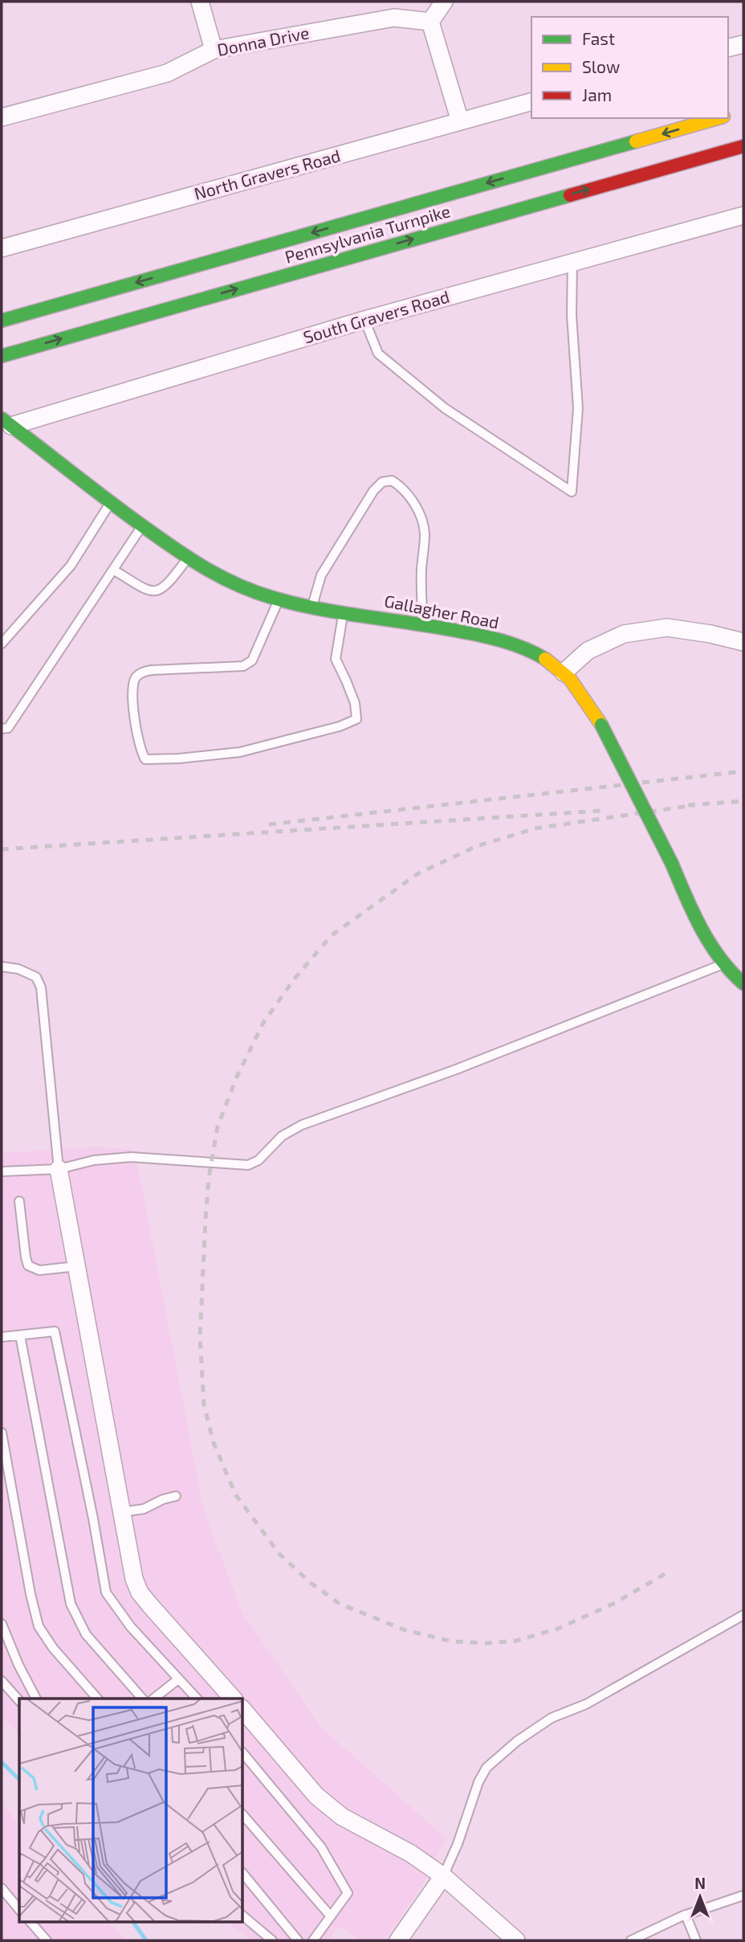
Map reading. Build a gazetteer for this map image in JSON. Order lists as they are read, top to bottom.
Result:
{
  "streets": {
    "main road": ["Pennsylvania Turnpike", "Gallagher Road"],
    "street": ["Donna Drive", "North Gravers Road", "South Gravers Road"]
  },
  "crossings": [
    ["South Gravers Road", "Gallagher Road"]
  ],
  "legend": ["Fast", "Slow", "Jam"],
  "north": "top"
}
